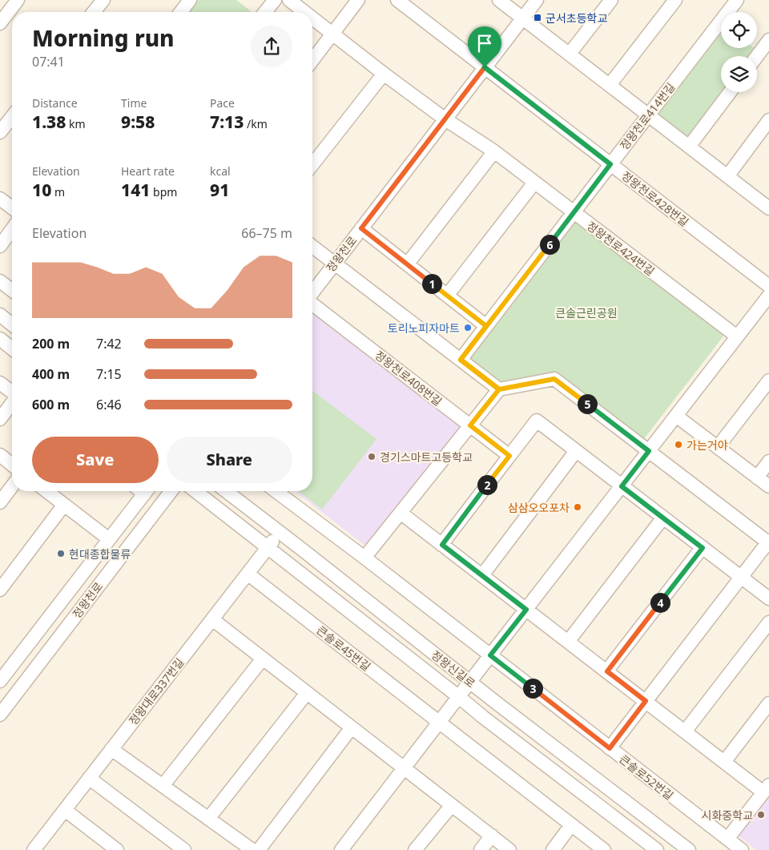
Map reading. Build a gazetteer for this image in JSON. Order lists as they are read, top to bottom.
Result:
{
  "streets": {
    "street": [
      "정왕천로414번길",
      "정왕천로428번길",
      "정왕천로424번길",
      "정왕천로",
      "정왕천로408번길",
      "큰솔로45번길",
      "정왕신길로",
      "정왕대로337번길",
      "큰솔로52번길"
    ]
  },
  "crossings": [
    ["정왕천로414번길", "정왕천로428번길"],
    ["정왕천로414번길", "정왕천로424번길"],
    ["정왕천로428번길", "정왕천로"],
    ["정왕천로424번길", "정왕천로"],
    ["큰솔로45번길", "정왕대로337번길"],
    ["정왕신길로", "정왕대로337번길"]
  ],
  "parks": ["큰솔근린공원"],
  "places": {
    "transit": ["군서초등학교"],
    "other": [
      "토리노피자마트",
      "가는거야",
      "경기스마트고등학교",
      "삼삼오오포차",
      "현대종합물류",
      "시화중학교"
    ]
  },
  "page": {
    "heading": ["Morning run", "07:41"],
    "stats": [
      ["Distance", "1.38 km"],
      ["Time", "9:58"],
      ["Pace", "7:13 /km"],
      ["Elevation", "10 m"],
      ["Heart rate", "141 bpm"],
      ["kcal", "91"]
    ],
    "chart": ["Elevation", "66–75 m"],
    "pins": [
      "6",
      "1",
      "5",
      "2",
      "4",
      "3"
    ],
    "list": [
      {
        "name": "200 m",
        "note": "7:42"
      },
      {
        "name": "400 m",
        "note": "7:15"
      },
      {
        "name": "600 m",
        "note": "6:46"
      }
    ],
    "buttons": ["Save", "Share"]
  }
}
